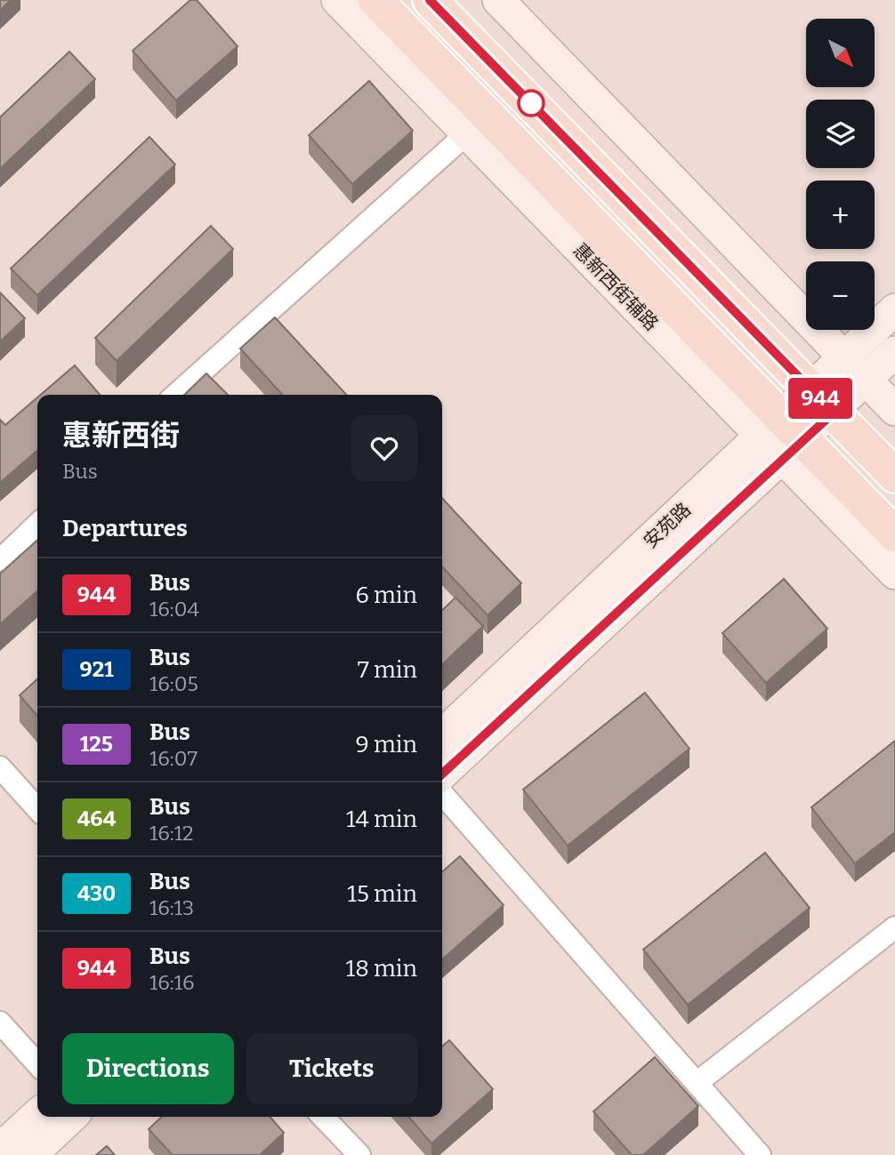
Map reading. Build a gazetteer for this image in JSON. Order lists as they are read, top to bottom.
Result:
{
  "streets": {
    "street": ["惠新西街辅路", "安苑路"]
  },
  "crossings": [
    ["惠新西街辅路", "安苑路"]
  ],
  "lines": ["bus line 944"],
  "north": "bottom right",
  "page": {
    "on_map": "944",
    "map_buttons": ["+", "−"],
    "heading": [
      ["惠新西街", "Bus"],
      "Departures"
    ],
    "list": [
      {
        "mark": "944",
        "name": "Bus",
        "note": "16:04",
        "value": "6 min"
      },
      {
        "mark": "921",
        "name": "Bus",
        "note": "16:05",
        "value": "7 min"
      },
      {
        "mark": "125",
        "name": "Bus",
        "note": "16:07",
        "value": "9 min"
      },
      {
        "mark": "464",
        "name": "Bus",
        "note": "16:12",
        "value": "14 min"
      },
      {
        "mark": "430",
        "name": "Bus",
        "note": "16:13",
        "value": "15 min"
      },
      {
        "mark": "944",
        "name": "Bus",
        "note": "16:16",
        "value": "18 min"
      }
    ],
    "buttons": ["Directions", "Tickets"]
  }
}
